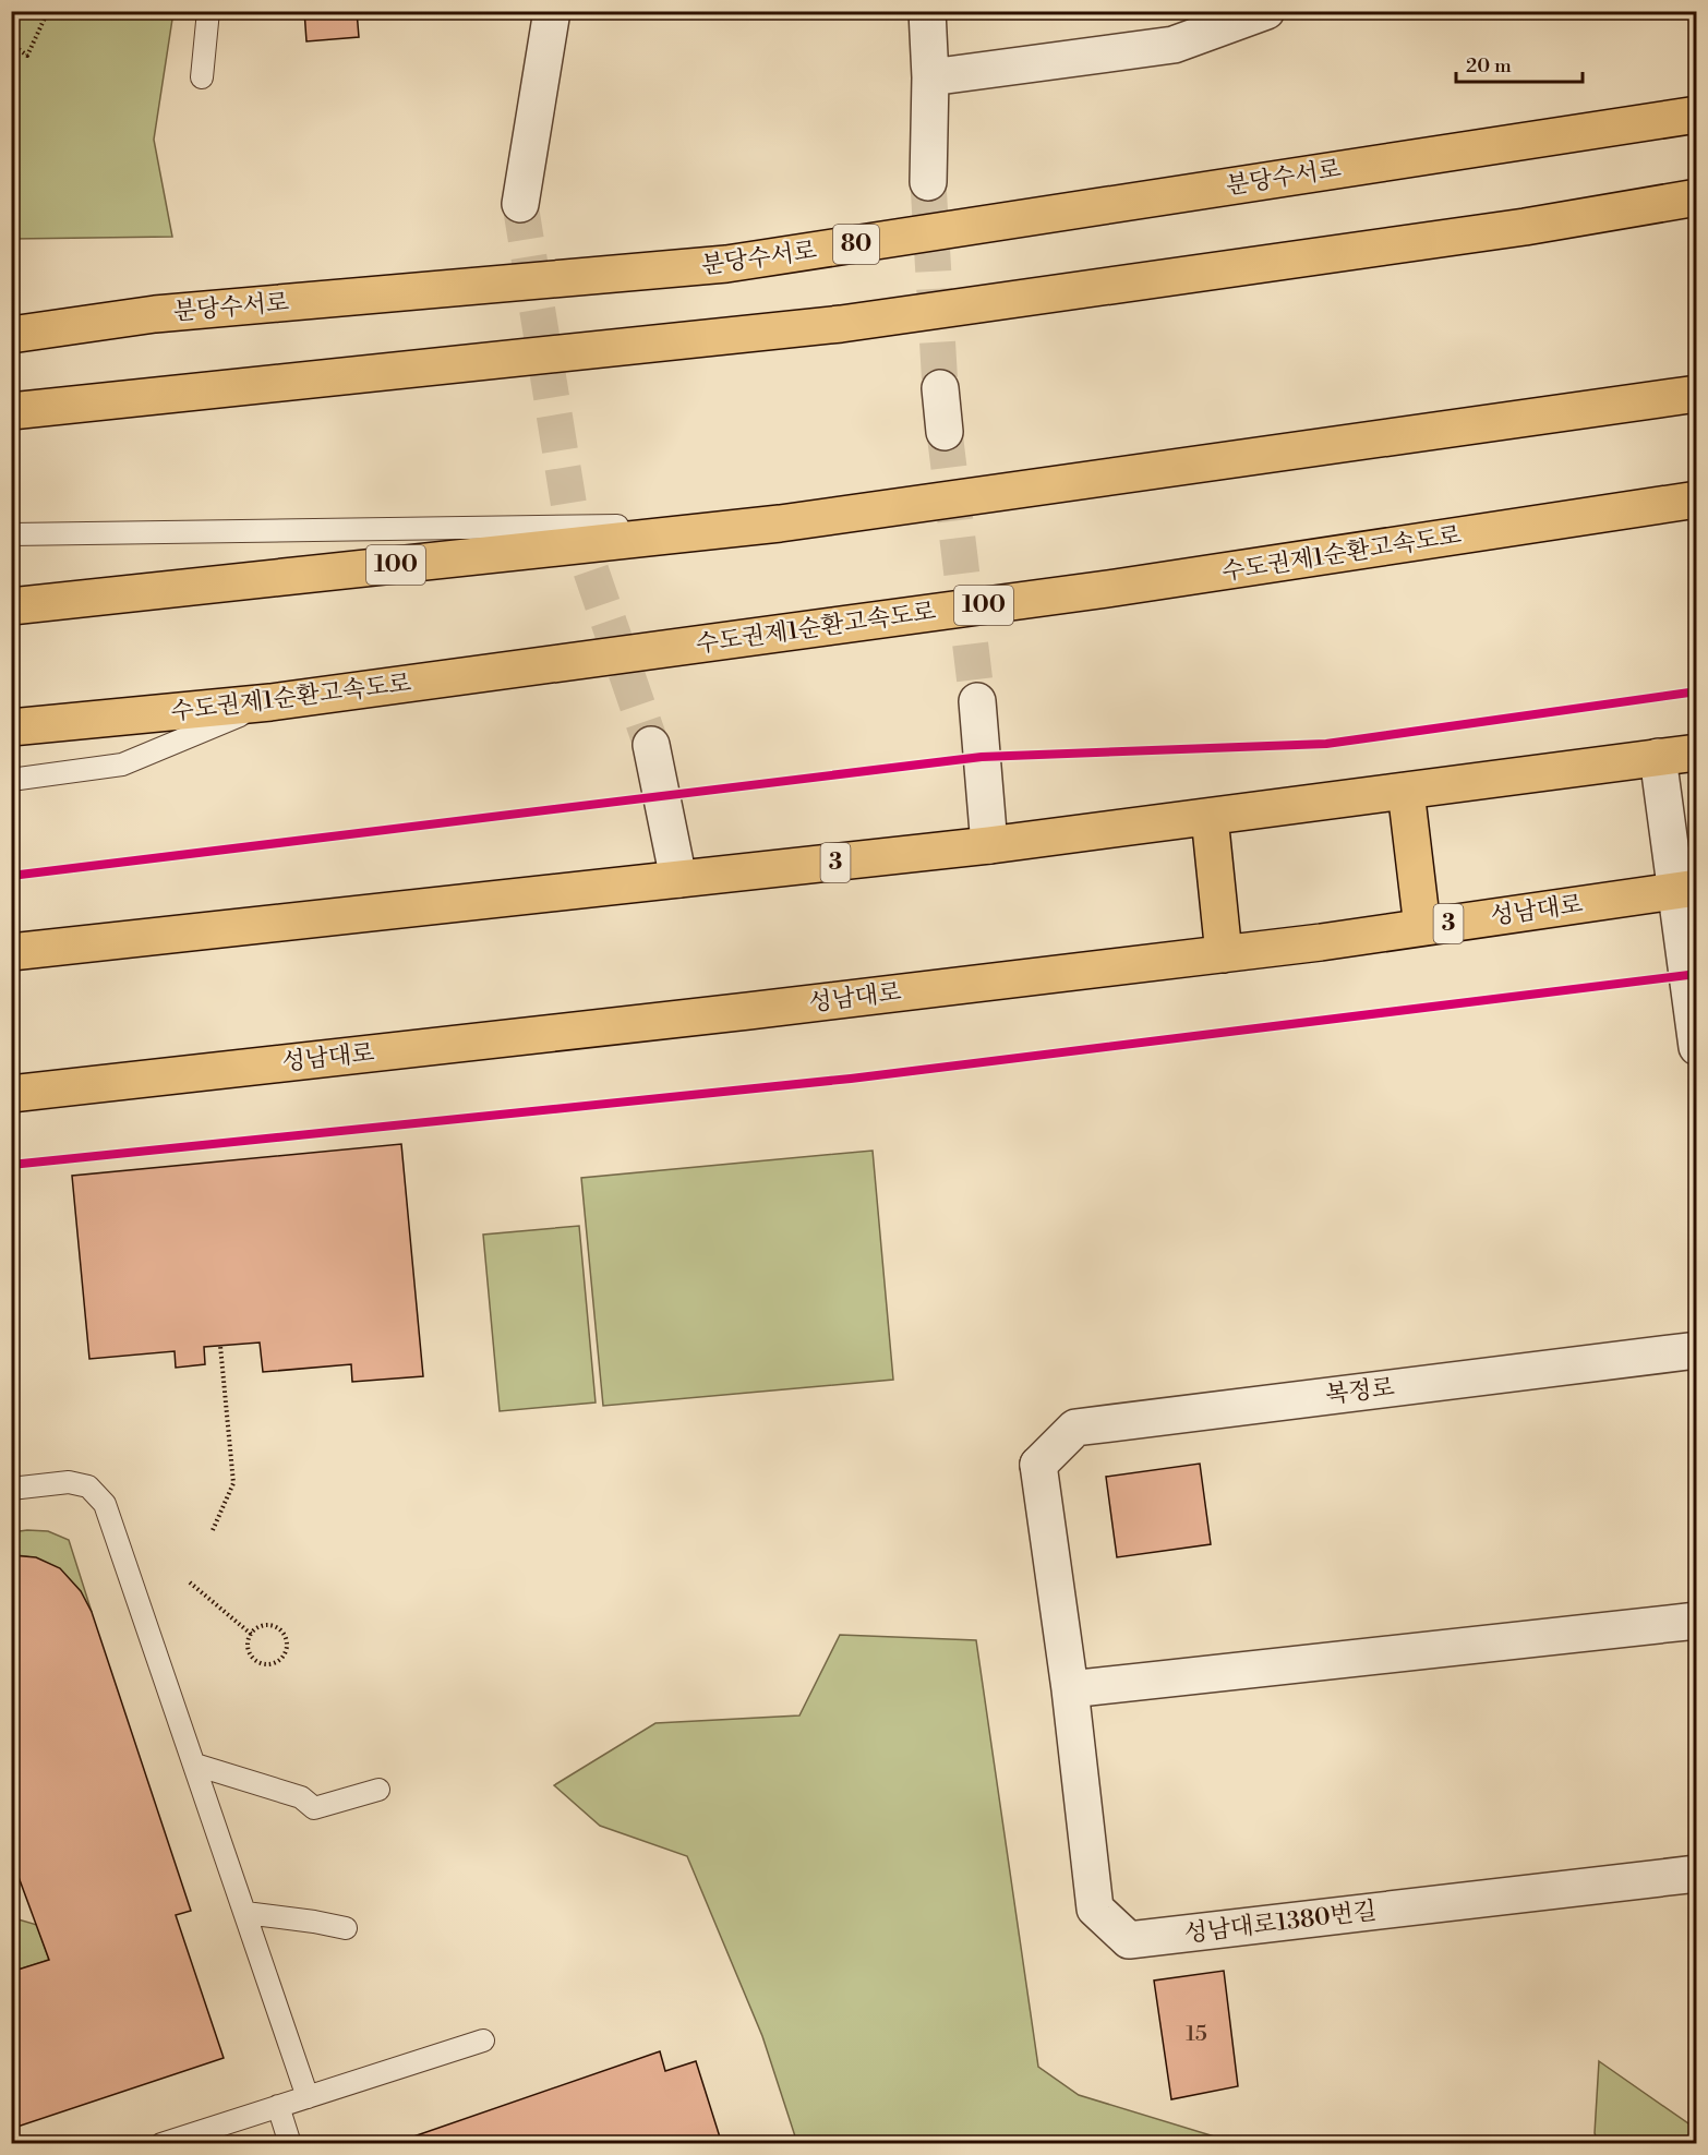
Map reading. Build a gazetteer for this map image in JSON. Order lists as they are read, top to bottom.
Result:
{
  "streets": {
    "main road": [
      "분당수서로",
      "80",
      "수도권제1순환고속도로",
      "100",
      "3",
      "성남대로"
    ],
    "street": ["복정로", "성남대로1380번길"]
  },
  "crossings": [
    ["복정로", "성남대로1380번길"]
  ],
  "house_numbers": ["15"],
  "scale_bar": "20 m"
}
